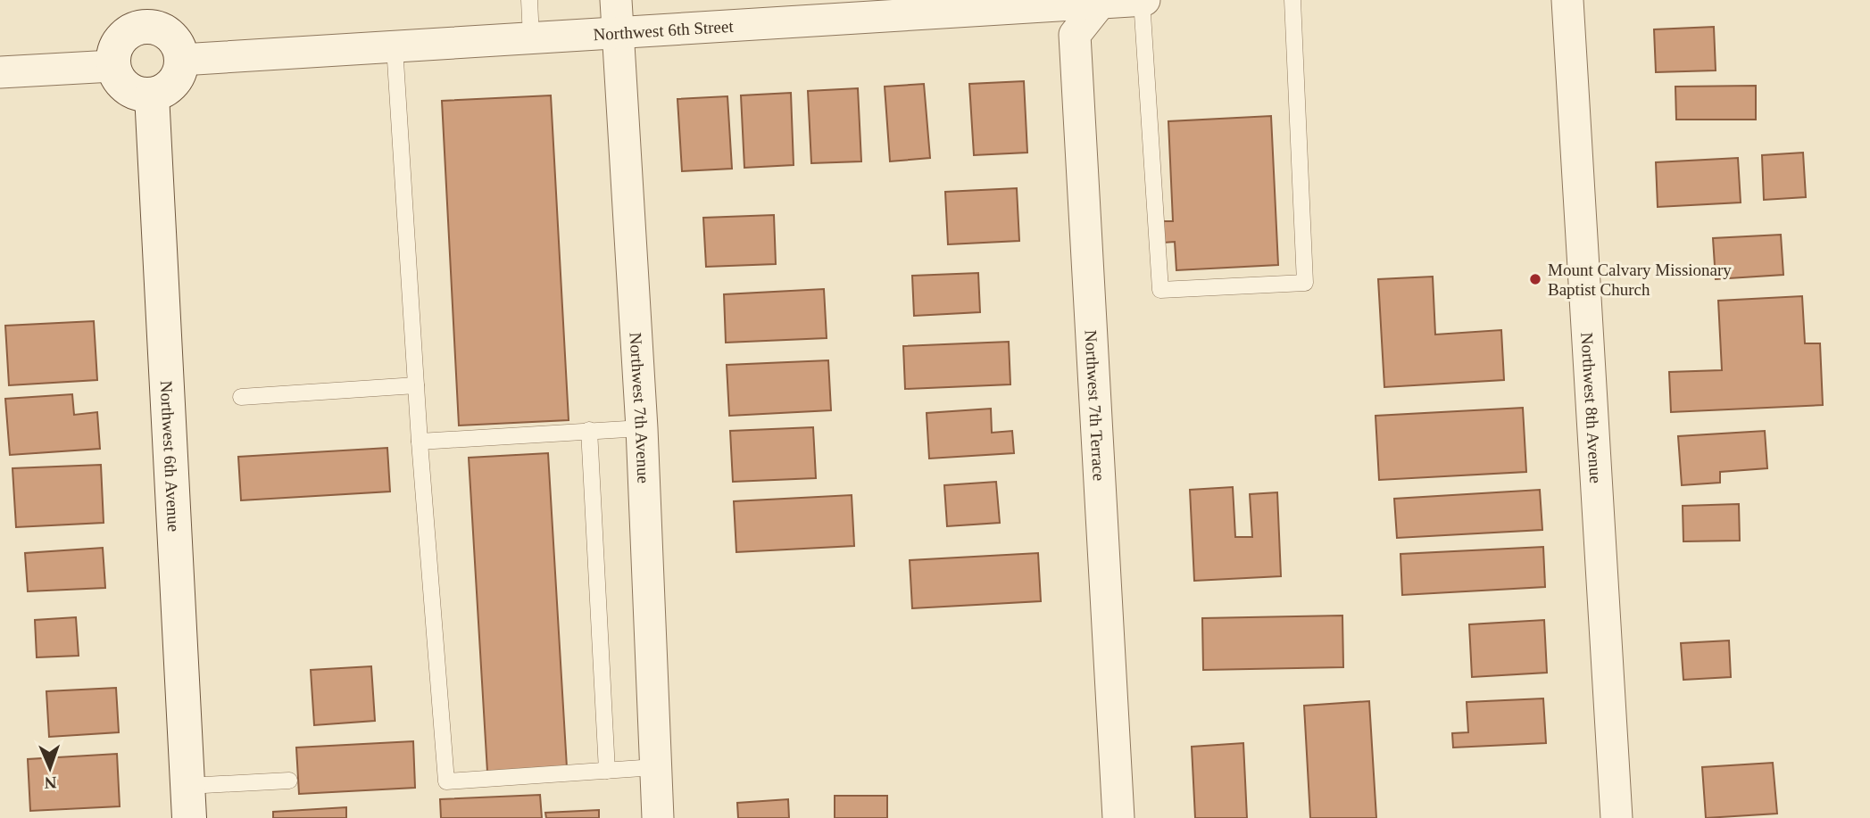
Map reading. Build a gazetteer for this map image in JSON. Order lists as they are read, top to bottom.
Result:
{
  "streets": {
    "street": [
      "Northwest 6th Street",
      "Northwest 7th Terrace",
      "Northwest 7th Avenue",
      "Northwest 8th Avenue",
      "Northwest 6th Avenue"
    ]
  },
  "crossings": [
    ["Northwest 6th Street", "Northwest 7th Terrace"],
    ["Northwest 6th Street", "Northwest 7th Avenue"],
    ["Northwest 6th Street", "Northwest 6th Avenue"]
  ],
  "places": ["Mount Calvary Missionary Baptist Church"],
  "north": "bottom"
}
